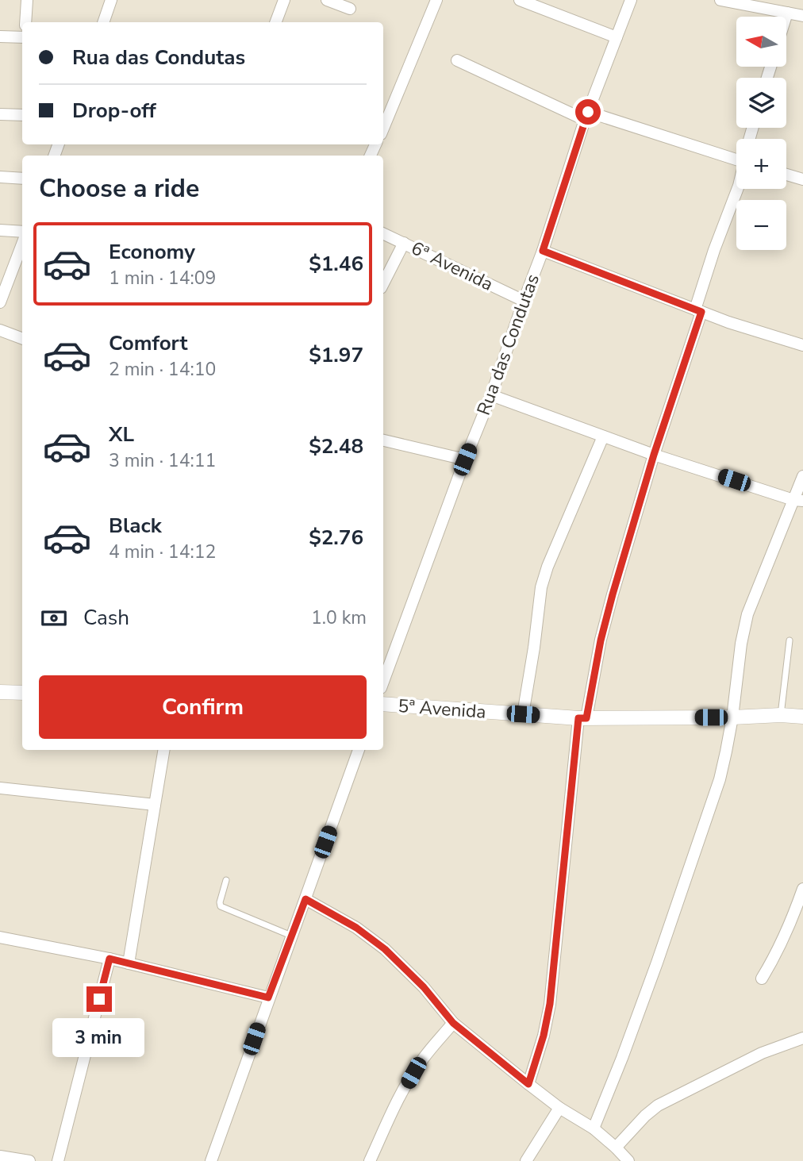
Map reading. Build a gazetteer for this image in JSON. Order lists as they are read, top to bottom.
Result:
{
  "streets": {
    "street": ["6ª Avenida", "Rua das Condutas", "5ª Avenida"]
  },
  "crossings": [
    ["6ª Avenida", "Rua das Condutas"]
  ],
  "north": "left",
  "page": {
    "map_buttons": ["+", "−"],
    "banner": ["Rua das Condutas", "Drop-off"],
    "heading": "Choose a ride",
    "list": [
      {
        "name": "Economy",
        "note": "1 min · 14:09",
        "value": "$1.46"
      },
      {
        "name": "Comfort",
        "note": "2 min · 14:10",
        "value": "$1.97"
      },
      {
        "name": "XL",
        "note": "3 min · 14:11",
        "value": "$2.48"
      },
      {
        "name": "Black",
        "note": "4 min · 14:12",
        "value": "$2.76"
      }
    ],
    "pay": ["Cash", "1.0 km"],
    "buttons": "Confirm",
    "bubble": "3 min"
  }
}
